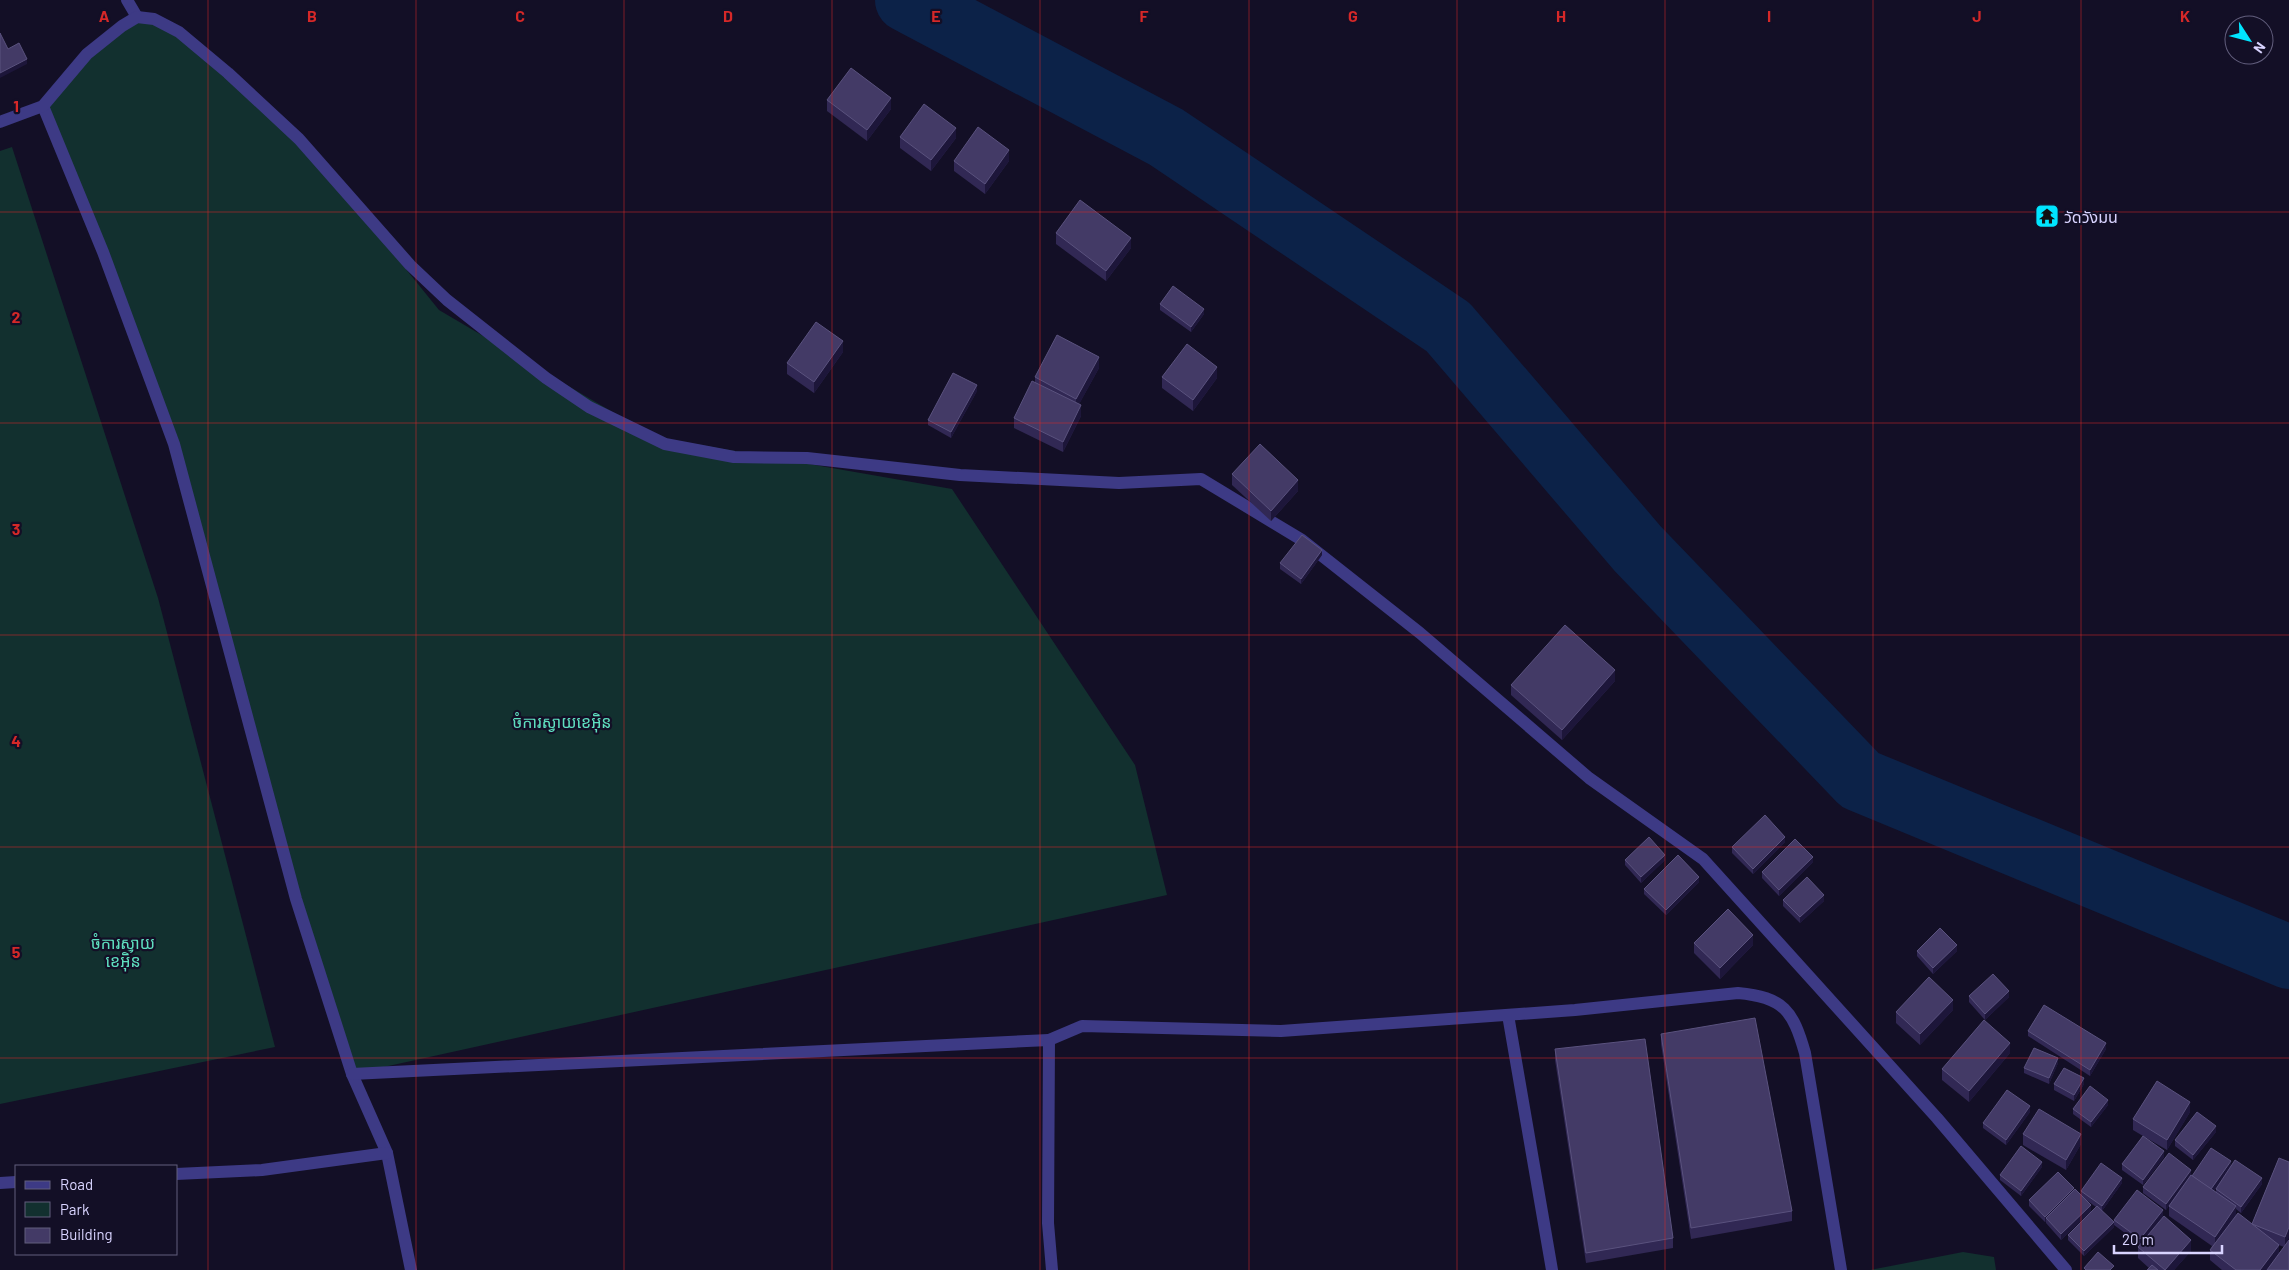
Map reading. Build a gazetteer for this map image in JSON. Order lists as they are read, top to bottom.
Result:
{
  "parks": ["ចំការស្វាយខេអ៊ិន", "ចំការស្វាយ ខេអ៊ិន"],
  "places": {
    "temple": ["วัดวังมน"]
  },
  "legend": ["Road", "Park", "Building"],
  "scale_bar": "20 m",
  "north": "bottom right",
  "grid": {
    "columns": [
      "A",
      "B",
      "C",
      "D",
      "E",
      "F",
      "G",
      "H",
      "I",
      "J",
      "K"
    ],
    "rows": [
      "1",
      "2",
      "3",
      "4",
      "5"
    ]
  }
}
